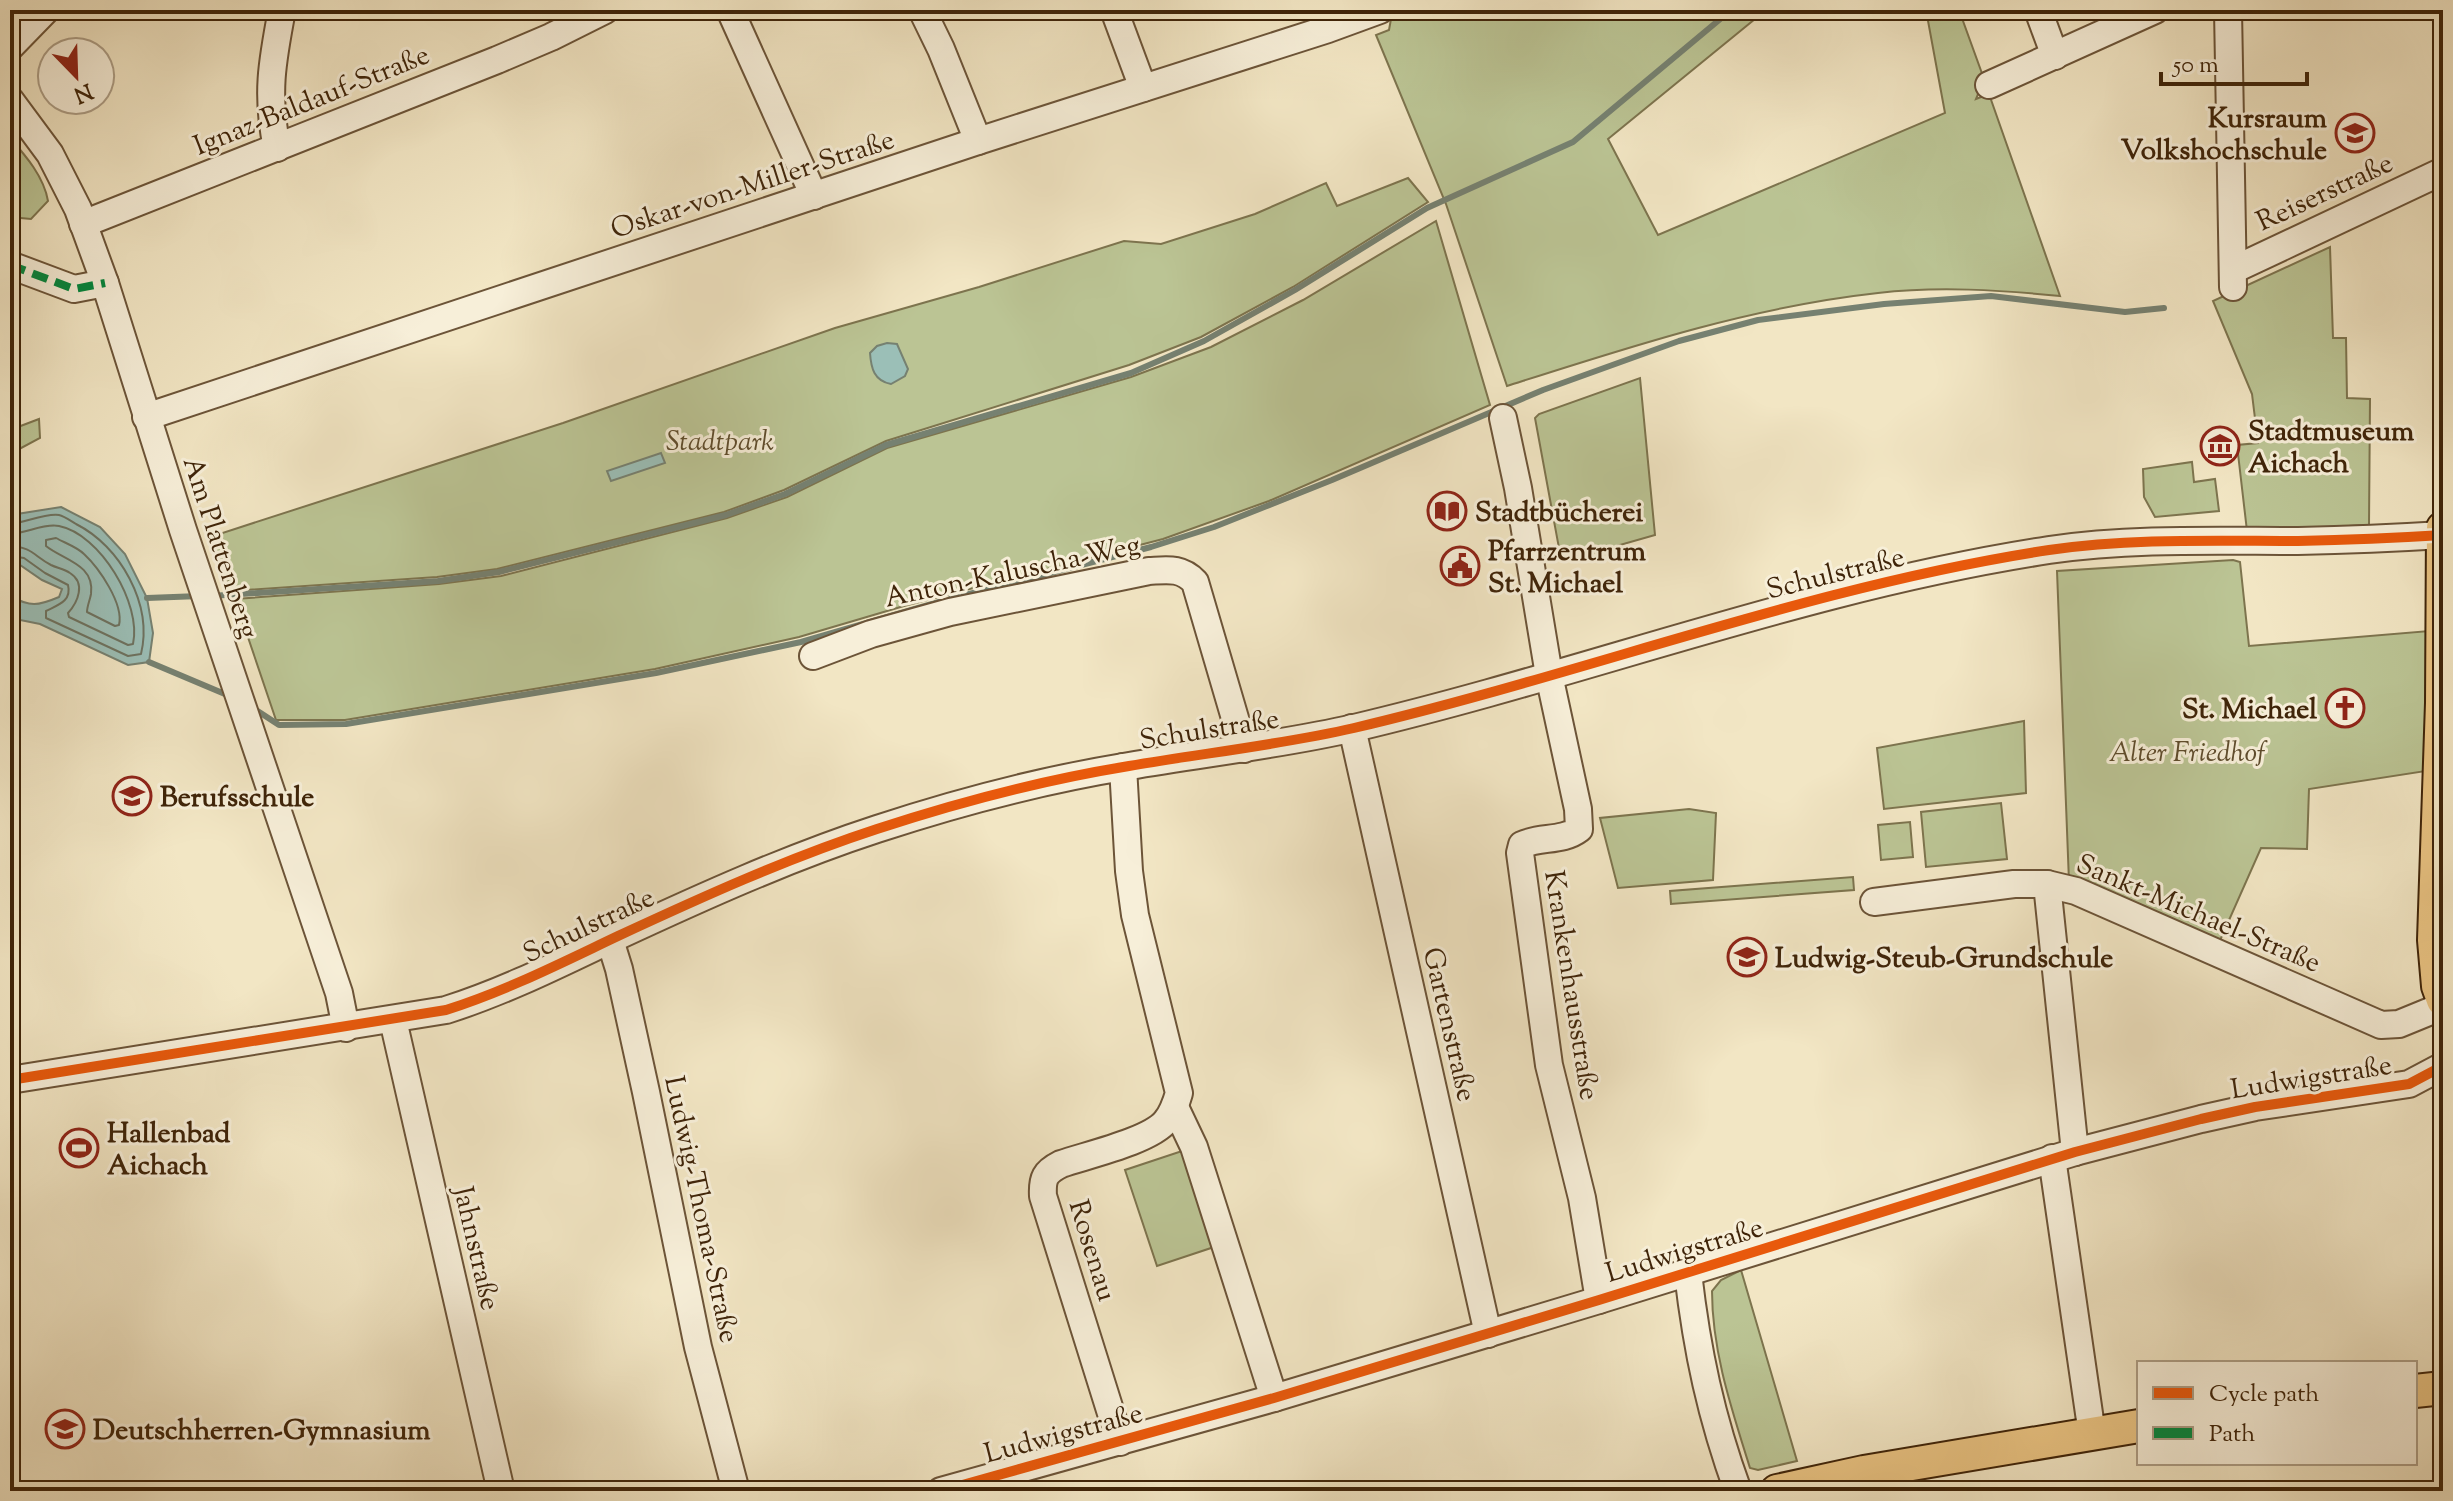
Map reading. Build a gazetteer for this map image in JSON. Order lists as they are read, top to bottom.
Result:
{
  "streets": {
    "street": [
      "Ignaz-Baldauf-Straße",
      "Oskar-von-Miller-Straße",
      "Reiserstraße",
      "Am Plattenberg",
      "Anton-Kaluscha-Weg",
      "Schulstraße",
      "Sankt-Michael-Straße",
      "Krankenhausstraße",
      "Gartenstraße",
      "Ludwigstraße",
      "Ludwig-Thoma-Straße",
      "Jahnstraße",
      "Rosenau"
    ]
  },
  "crossings": [
    ["Ignaz-Baldauf-Straße", "Am Plattenberg"],
    ["Oskar-von-Miller-Straße", "Am Plattenberg"],
    ["Am Plattenberg", "Schulstraße"],
    ["Anton-Kaluscha-Weg", "Schulstraße"],
    ["Schulstraße", "Krankenhausstraße"],
    ["Schulstraße", "Gartenstraße"],
    ["Schulstraße", "Ludwig-Thoma-Straße"],
    ["Schulstraße", "Jahnstraße"],
    ["Krankenhausstraße", "Ludwigstraße"],
    ["Gartenstraße", "Ludwigstraße"],
    ["Ludwigstraße", "Rosenau"]
  ],
  "parks": ["Stadtpark", "Alter Friedhof"],
  "places": {
    "school or university": [
      "Kursraum Volkshochschule",
      "Berufsschule",
      "Ludwig-Steub-Grundschule",
      "Deutschherren-Gymnasium"
    ],
    "museum": ["Stadtmuseum Aichach"],
    "library": ["Stadtbücherei"],
    "public building": ["Pfarrzentrum St. Michael"],
    "church": ["St. Michael"],
    "sports": ["Hallenbad Aichach"]
  },
  "legend": ["Cycle path", "Path"],
  "scale_bar": "50 m",
  "north": "bottom right"
}
